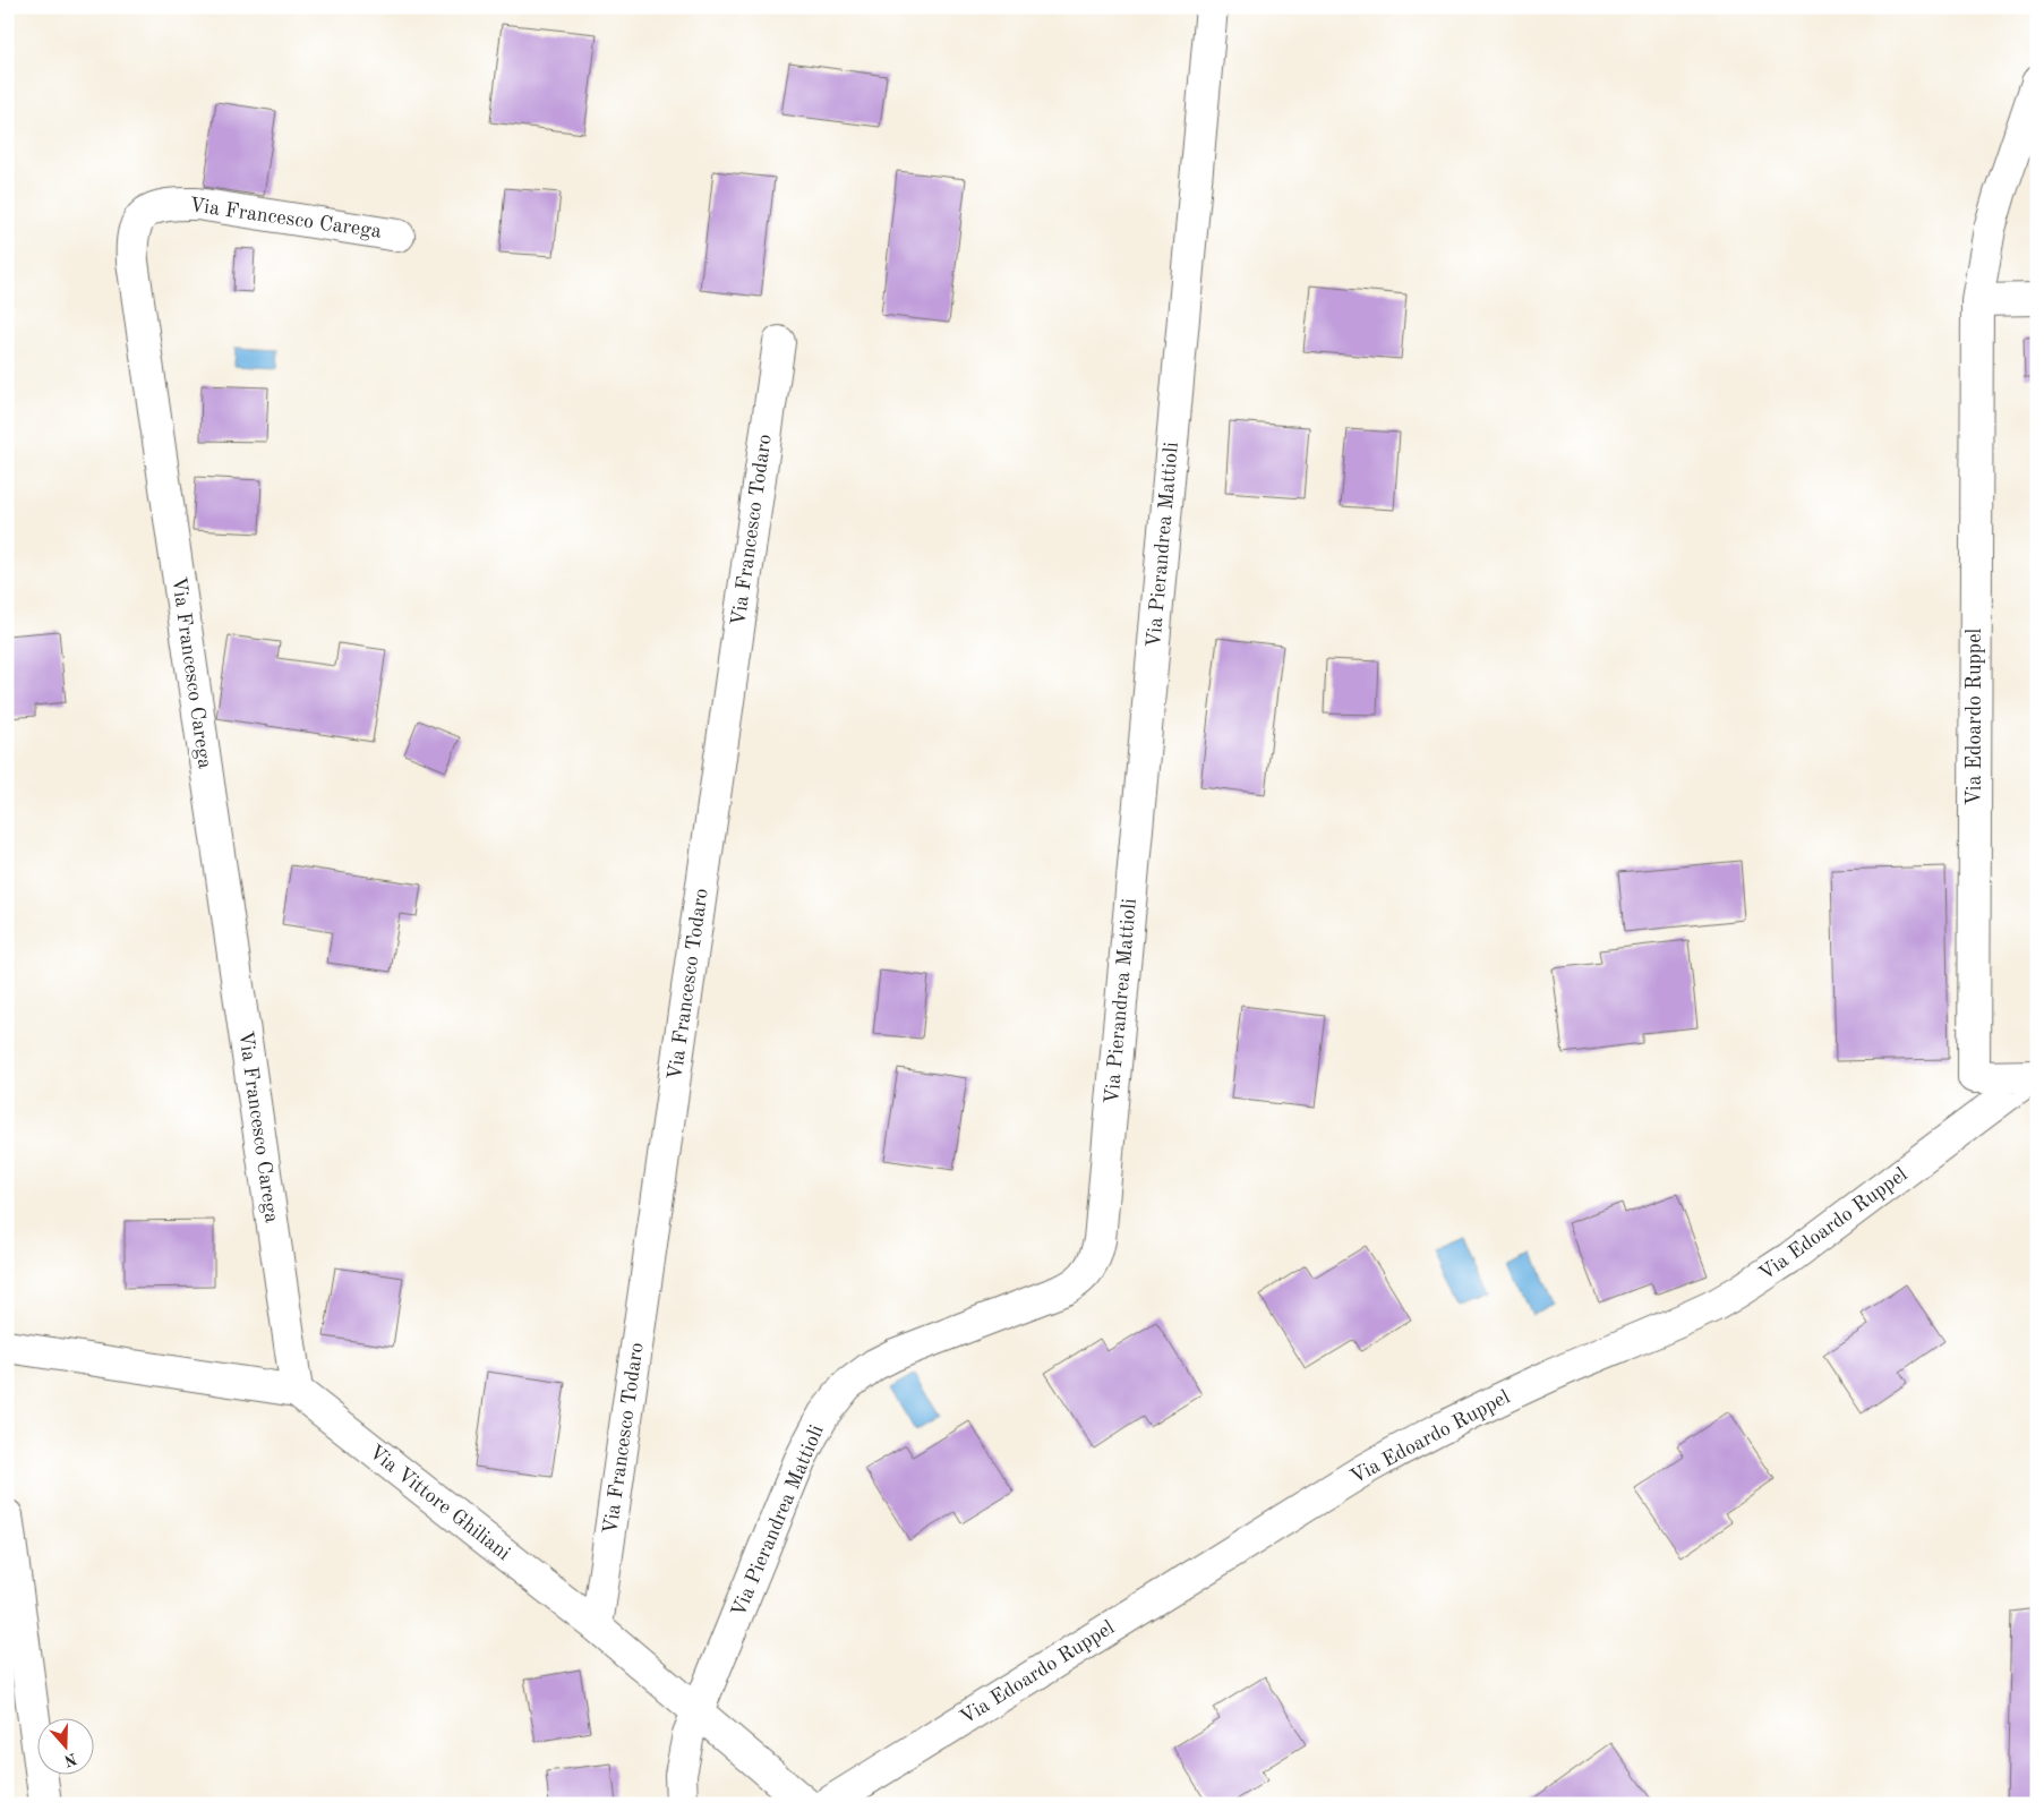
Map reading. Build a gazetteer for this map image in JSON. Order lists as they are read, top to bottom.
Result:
{
  "streets": {
    "street": [
      "Via Francesco Carega",
      "Via Francesco Todaro",
      "Via Pierandrea Mattioli",
      "Via Edoardo Ruppel",
      "Via Vittore Ghiliani"
    ]
  },
  "crossings": [
    ["Via Francesco Carega", "Via Vittore Ghiliani"],
    ["Via Francesco Todaro", "Via Vittore Ghiliani"],
    ["Via Pierandrea Mattioli", "Via Vittore Ghiliani"]
  ],
  "north": "bottom"
}
